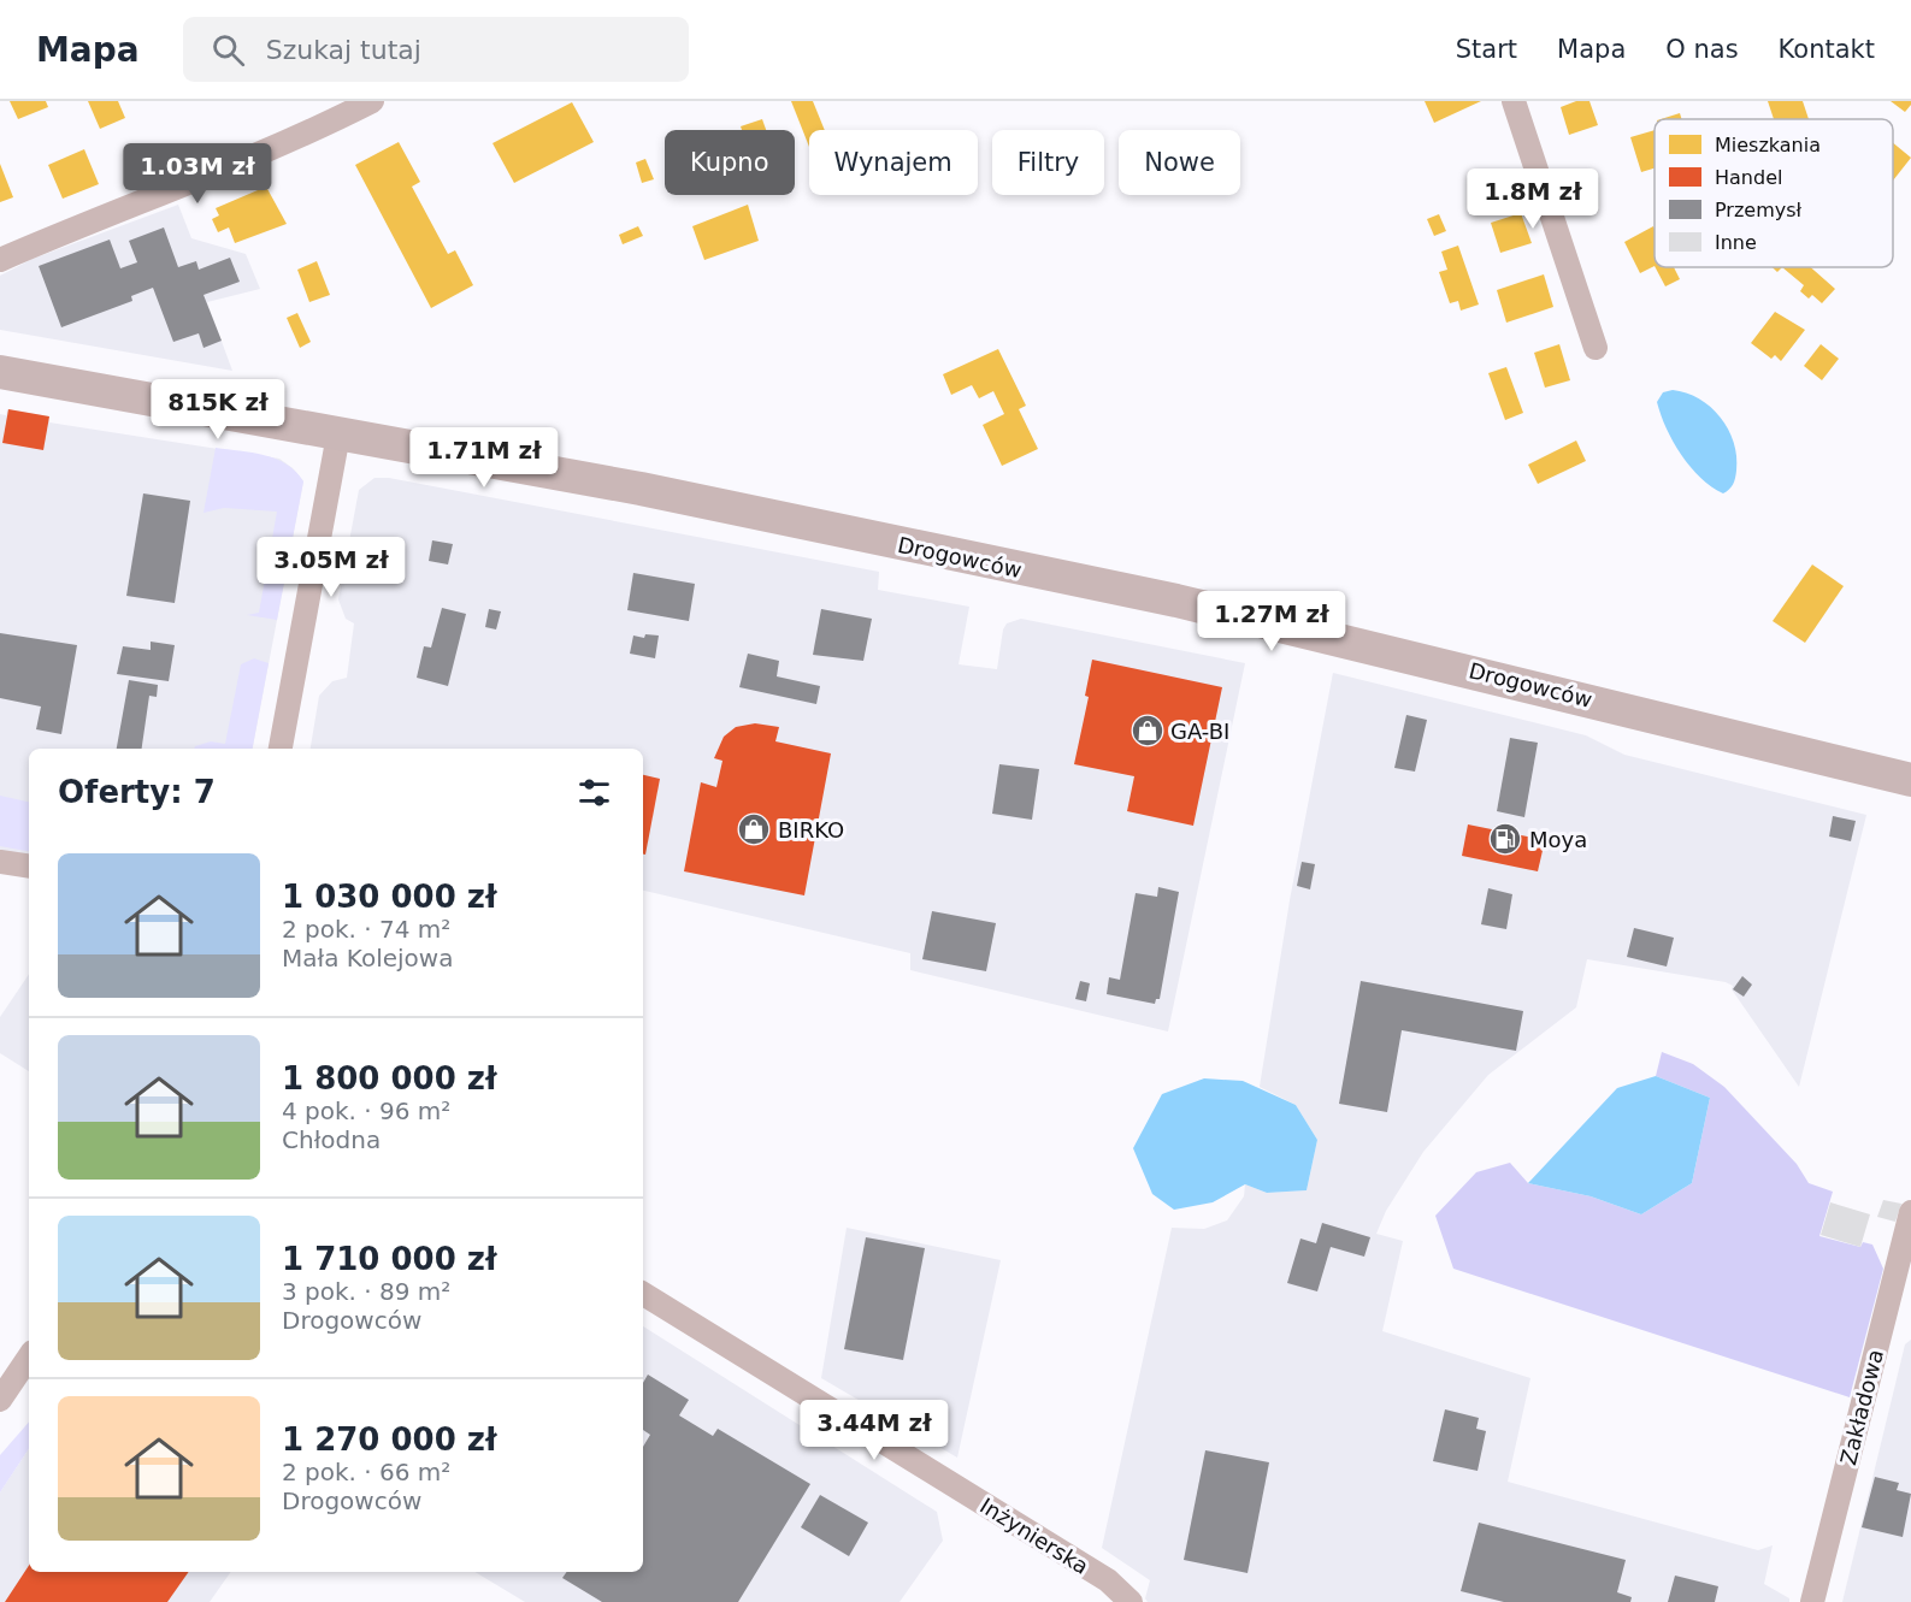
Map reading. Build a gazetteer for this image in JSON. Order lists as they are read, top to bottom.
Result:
{
  "streets": {
    "main road": ["Drogowców"],
    "street": ["Zakładowa", "Inżynierska"]
  },
  "places": {
    "shop": ["GA-BI", "BIRKO"],
    "fuel station": ["Moya"]
  },
  "legend": [
    "Mieszkania",
    "Handel",
    "Przemysł",
    "Inne"
  ],
  "page": {
    "header": "Mapa",
    "search": "Szukaj tutaj",
    "nav": [
      "Start",
      "Mapa",
      "O nas",
      "Kontakt"
    ],
    "chip": [
      "Kupno",
      "Wynajem",
      "Filtry",
      "Nowe"
    ],
    "price": [
      "1.03M zł",
      "1.8M zł",
      "815K zł",
      "1.71M zł",
      "3.05M zł",
      "1.27M zł",
      "3.44M zł"
    ],
    "heading": "Oferty: 7",
    "list": [
      {
        "name": "1 030 000 zł",
        "note": "2 pok. · 74 m² · Mała Kolejowa"
      },
      {
        "name": "1 800 000 zł",
        "note": "4 pok. · 96 m² · Chłodna"
      },
      {
        "name": "1 710 000 zł",
        "note": "3 pok. · 89 m² · Drogowców"
      },
      {
        "name": "1 270 000 zł",
        "note": "2 pok. · 66 m² · Drogowców"
      }
    ]
  }
}
